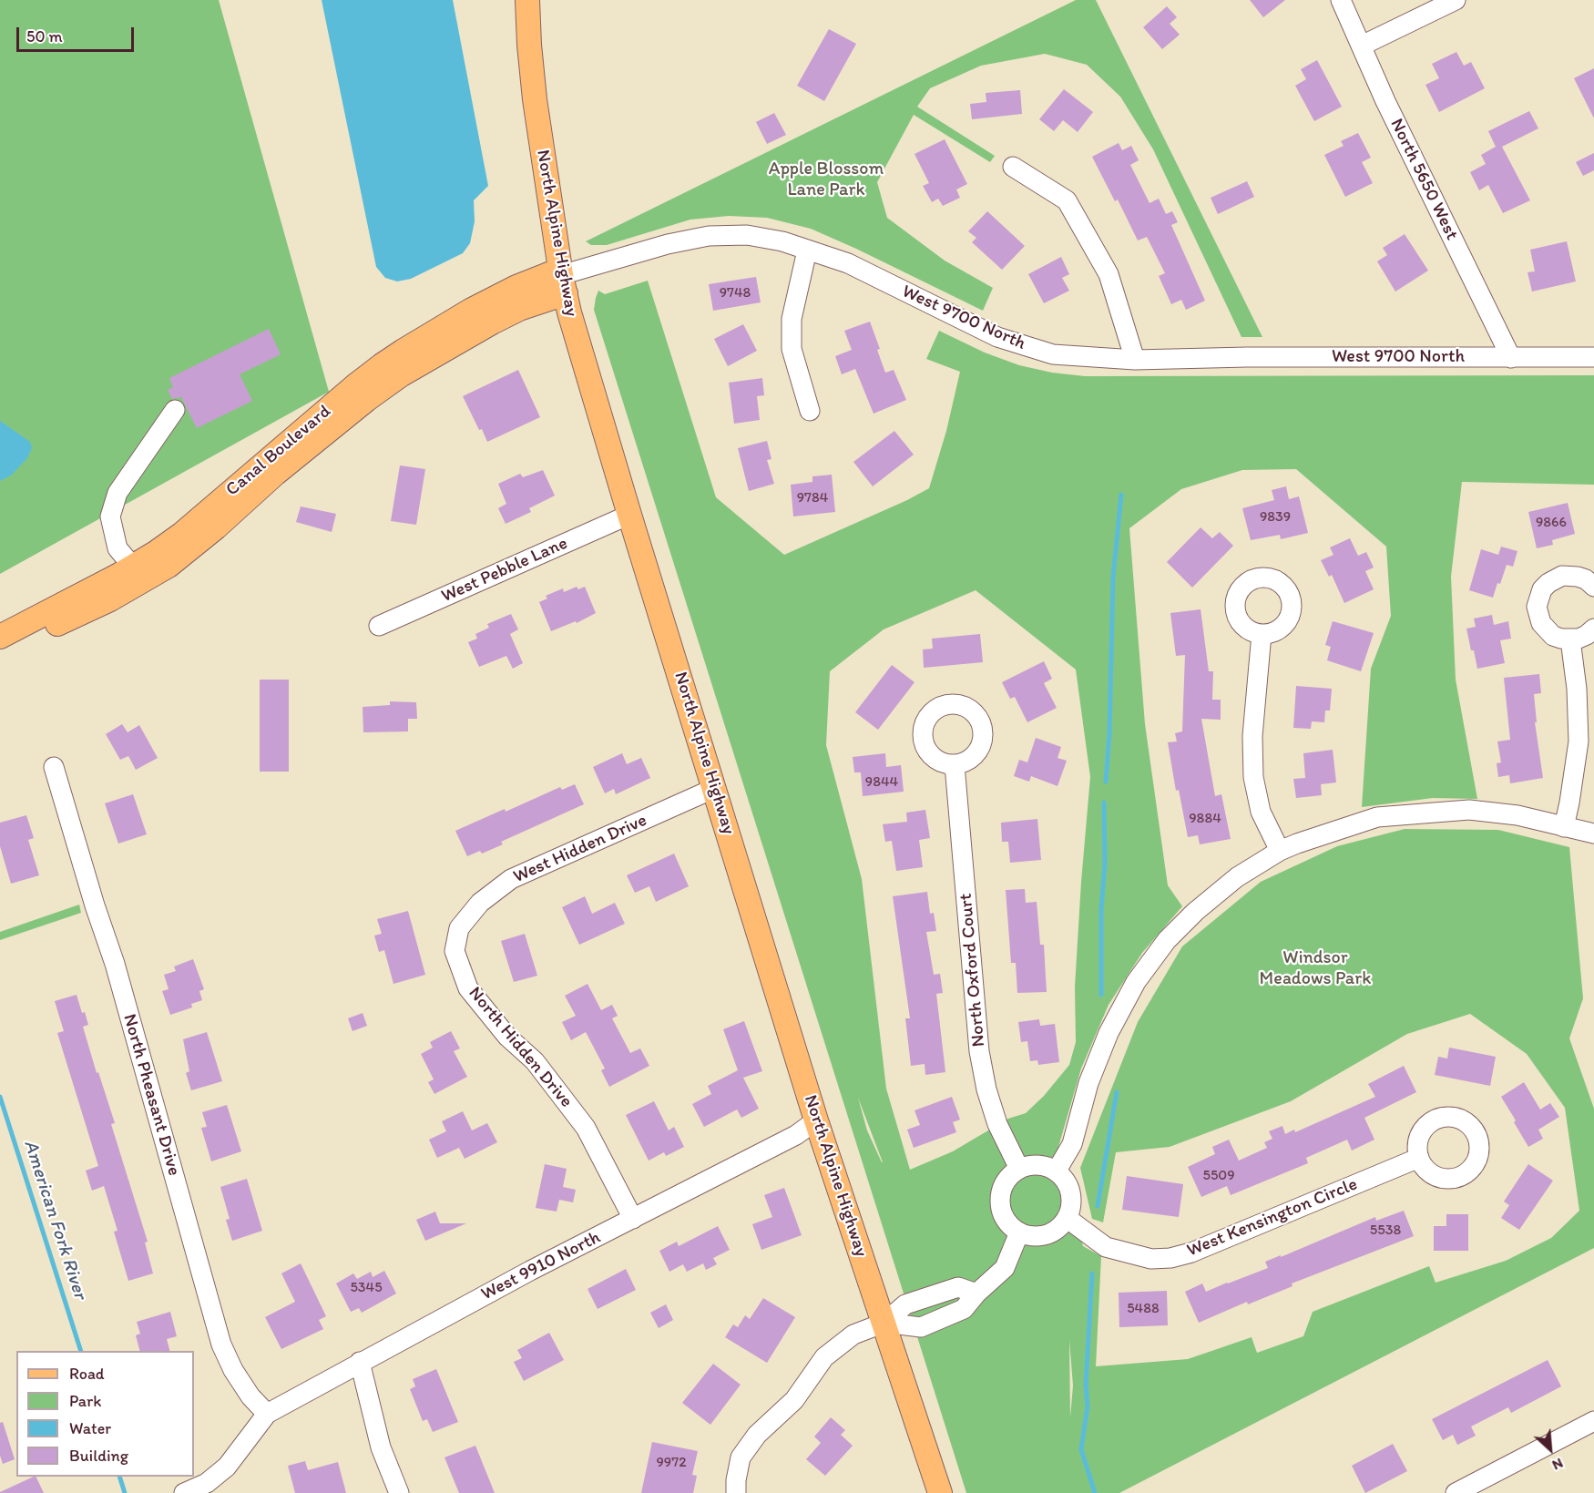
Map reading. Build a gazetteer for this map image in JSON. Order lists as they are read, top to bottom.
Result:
{
  "streets": {
    "main road": ["North Alpine Highway", "Canal Boulevard"],
    "street": [
      "North 5650 West",
      "West 9700 North",
      "West Pebble Lane",
      "West Hidden Drive",
      "North Oxford Court",
      "North Hidden Drive",
      "North Pheasant Drive",
      "West Kensington Circle",
      "West 9910 North"
    ]
  },
  "crossings": [
    ["North 5650 West", "West 9700 North"],
    ["North Alpine Highway", "West 9700 North"],
    ["North Alpine Highway", "Canal Boulevard"],
    ["North Alpine Highway", "West Pebble Lane"],
    ["North Alpine Highway", "West Hidden Drive"],
    ["North Alpine Highway", "West 9910 North"],
    ["West 9700 North", "Canal Boulevard"],
    ["West Hidden Drive", "North Hidden Drive"],
    ["North Oxford Court", "West Kensington Circle"],
    ["North Hidden Drive", "West 9910 North"],
    ["North Pheasant Drive", "West 9910 North"]
  ],
  "water": ["American Fork River"],
  "parks": ["Apple Blossom Lane Park", "Windsor Meadows Park"],
  "house_numbers": [
    "9748",
    "9784",
    "9839",
    "9866",
    "9844",
    "9884",
    "5509",
    "5538",
    "5345",
    "5488",
    "9972"
  ],
  "legend": [
    "Road",
    "Park",
    "Water",
    "Building"
  ],
  "scale_bar": "50 m",
  "north": "bottom right"
}
